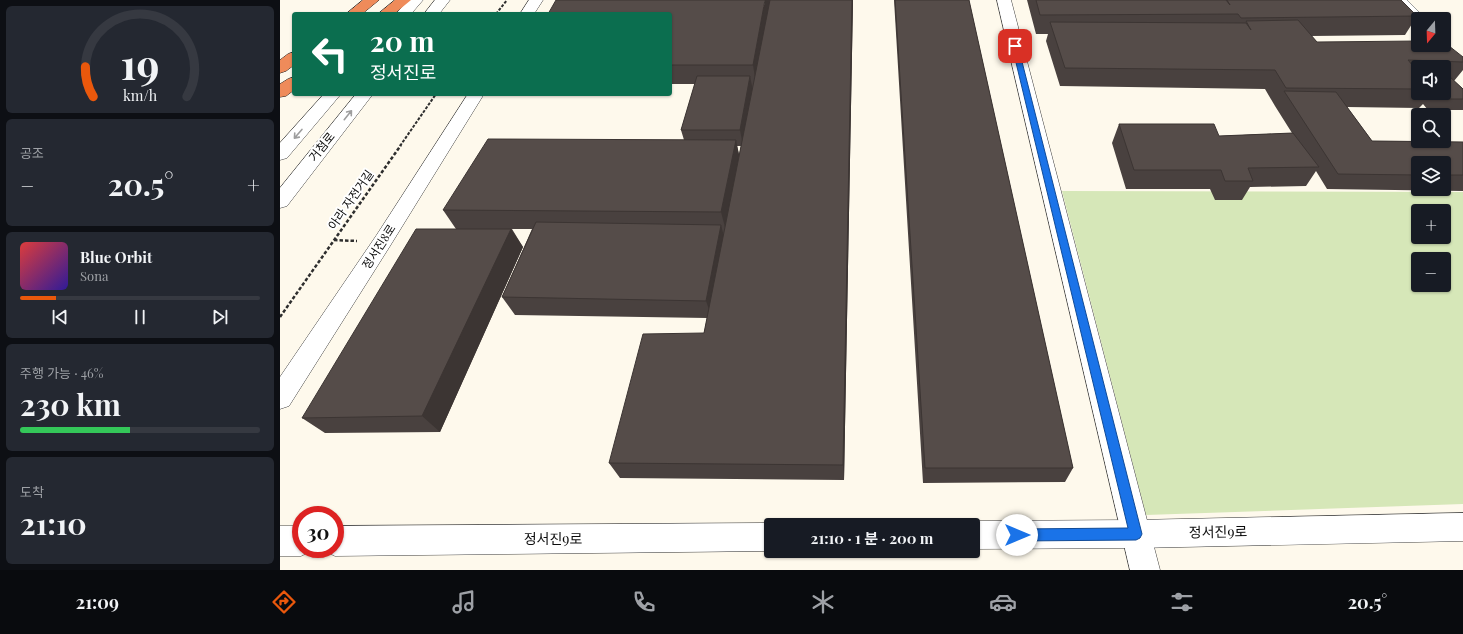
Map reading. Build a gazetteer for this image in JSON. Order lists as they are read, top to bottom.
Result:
{
  "streets": {
    "street": ["거첨로", "정서진8로", "정서진9로"],
    "path": ["아라 자전거길"]
  },
  "north": "bottom",
  "page": {
    "map_buttons": ["+", "−"],
    "turn": ["20 m", "정서진로"],
    "tile": [
      "공조",
      ["주행 가능 · 46%", "230 km"],
      ["도착", "21:10"]
    ],
    "heat": ["−", "20.5°", "+"],
    "song": ["Blue Orbit", "Sona"],
    "limit": "30",
    "trip": "21:10 · 1 분 · 200 m",
    "tabs": ["21:09", "20.5°"],
    "gauge": ["19", "km/h"]
  }
}
